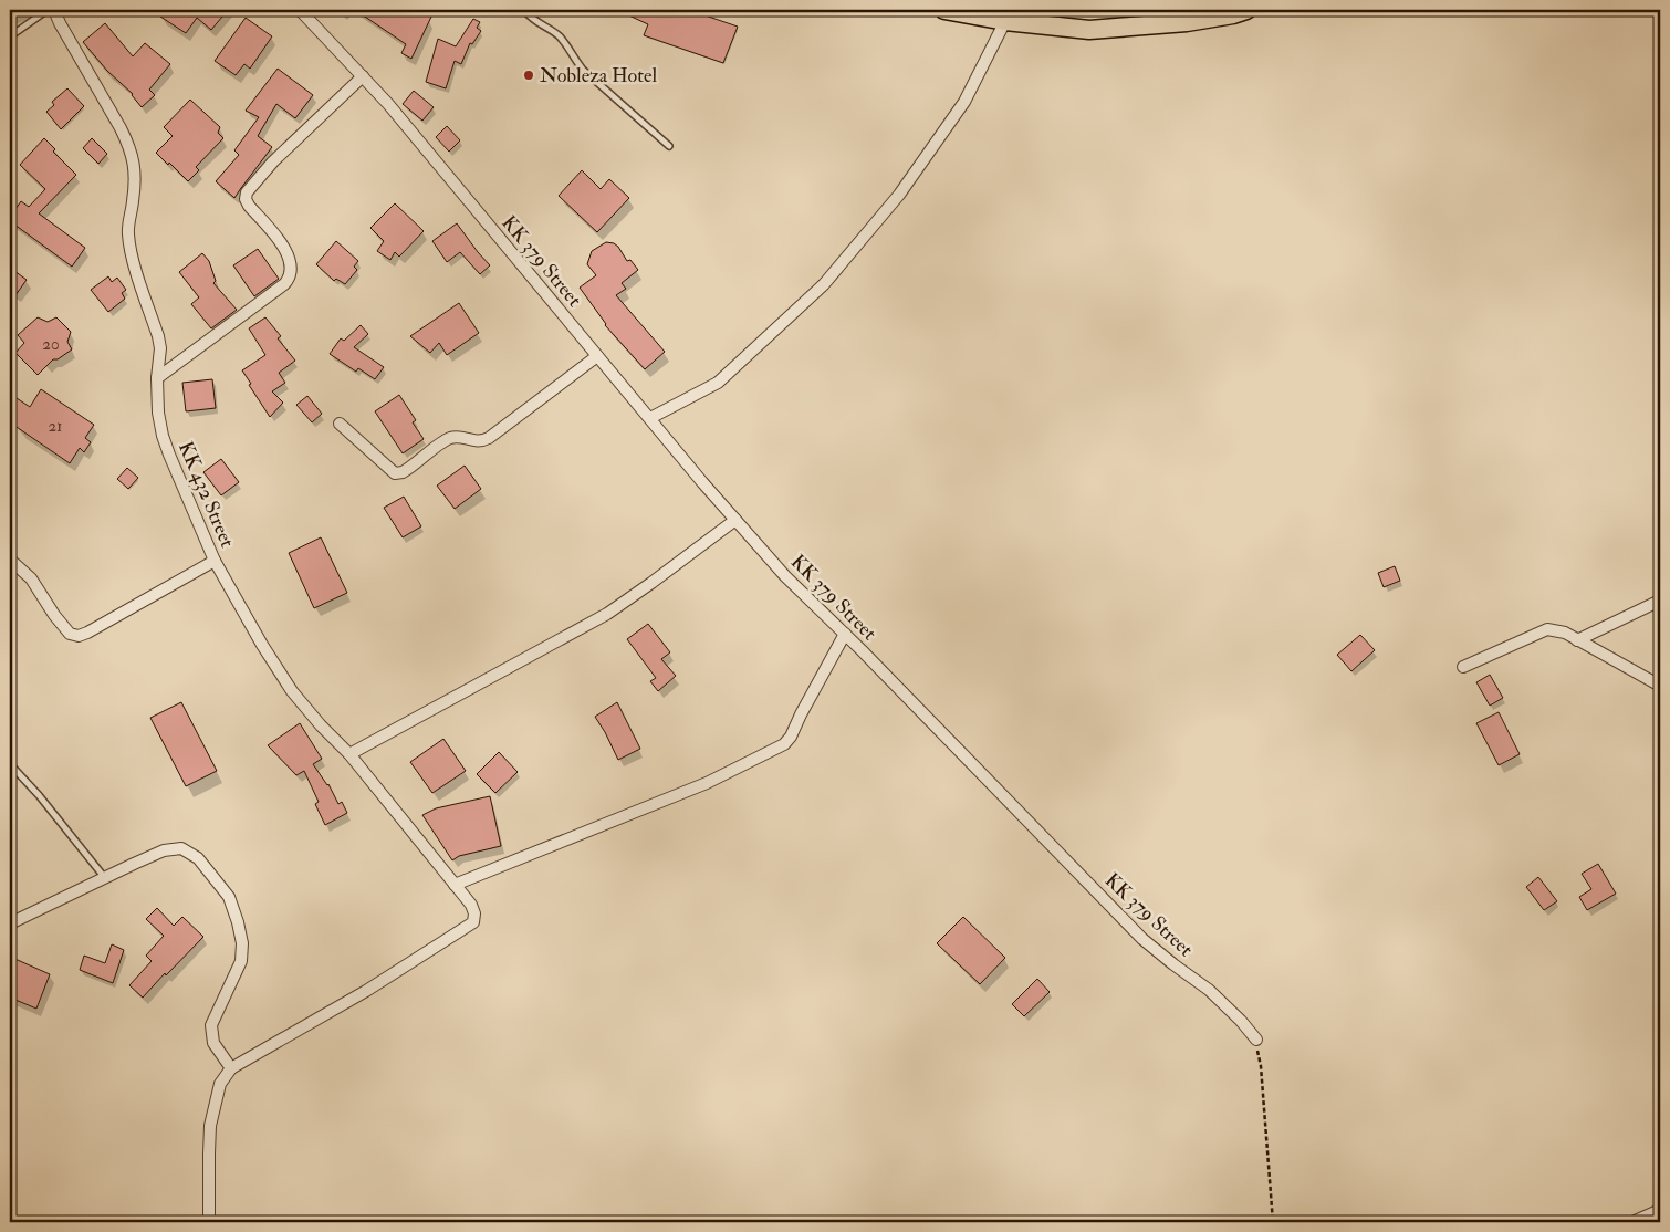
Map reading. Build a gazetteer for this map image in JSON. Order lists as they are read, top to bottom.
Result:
{
  "streets": {
    "street": ["KK 379 Street", "KK 432 Street"]
  },
  "places": ["Nobleza Hotel"],
  "house_numbers": ["20", "21"]
}
